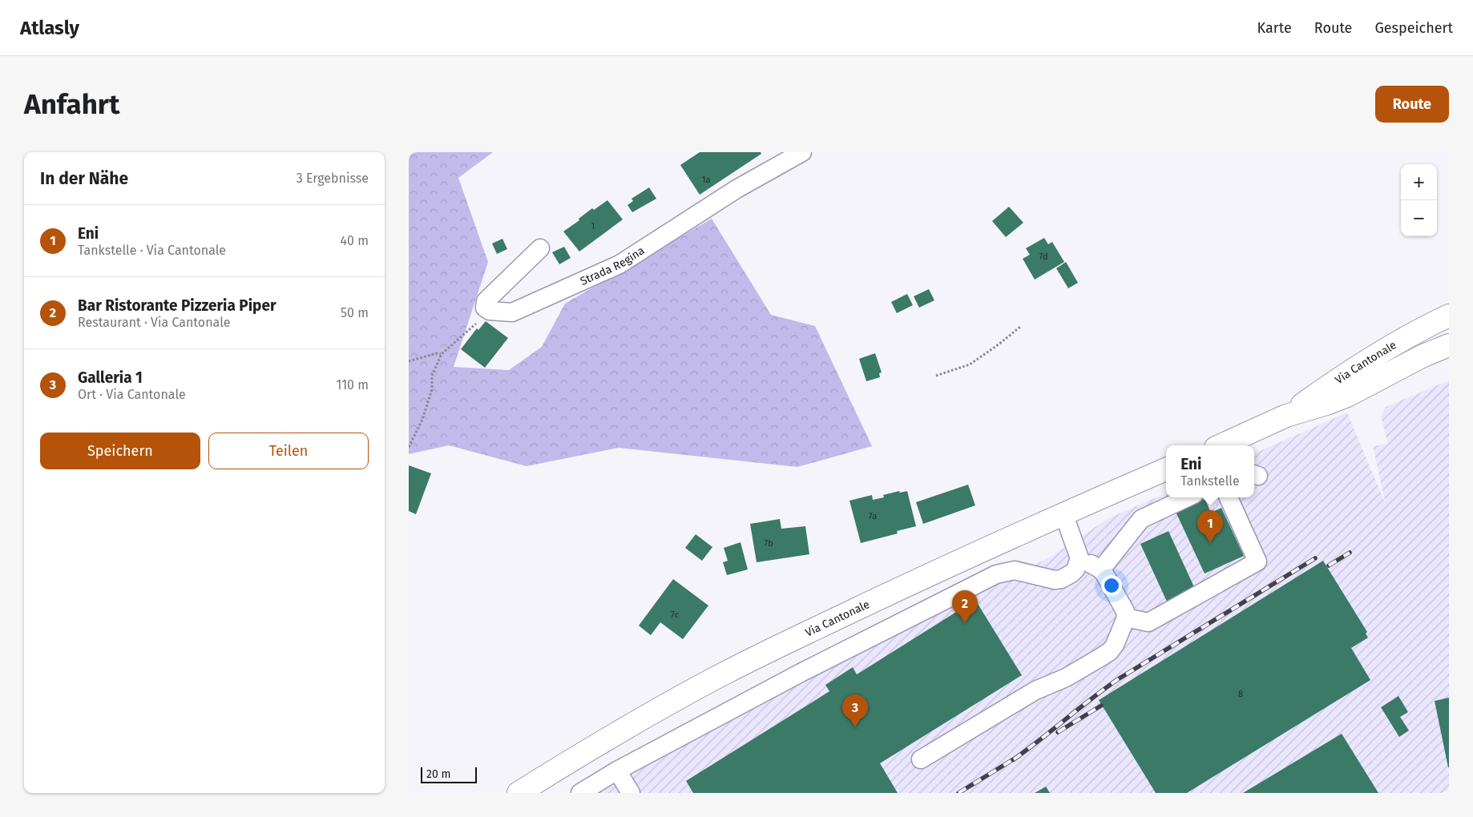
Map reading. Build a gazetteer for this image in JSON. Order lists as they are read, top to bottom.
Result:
{
  "streets": {
    "main road": ["Via Cantonale"],
    "street": ["Strada Regina"]
  },
  "house_numbers": [
    "1a",
    "1",
    "7d",
    "7a",
    "7b",
    "7c",
    "8"
  ],
  "scale_bar": "20 m",
  "page": {
    "header": "Atlasly",
    "nav": ["Karte", "Route", "Gespeichert"],
    "buttons": [
      "Route",
      ["Speichern", "Teilen"]
    ],
    "title": "Anfahrt",
    "heading": ["In der Nähe", "3 Ergebnisse"],
    "map_buttons": ["+", "−"],
    "list": [
      {
        "mark": "1",
        "name": "Eni",
        "note": "Tankstelle · Via Cantonale",
        "value": "40 m"
      },
      {
        "mark": "2",
        "name": "Bar Ristorante Pizzeria Piper",
        "note": "Restaurant · Via Cantonale",
        "value": "50 m"
      },
      {
        "mark": "3",
        "name": "Galleria 1",
        "note": "Ort · Via Cantonale",
        "value": "110 m"
      }
    ],
    "popup": ["Eni", "Tankstelle"],
    "pins": ["1", "2", "3"],
    "scale": "20 m"
  }
}
